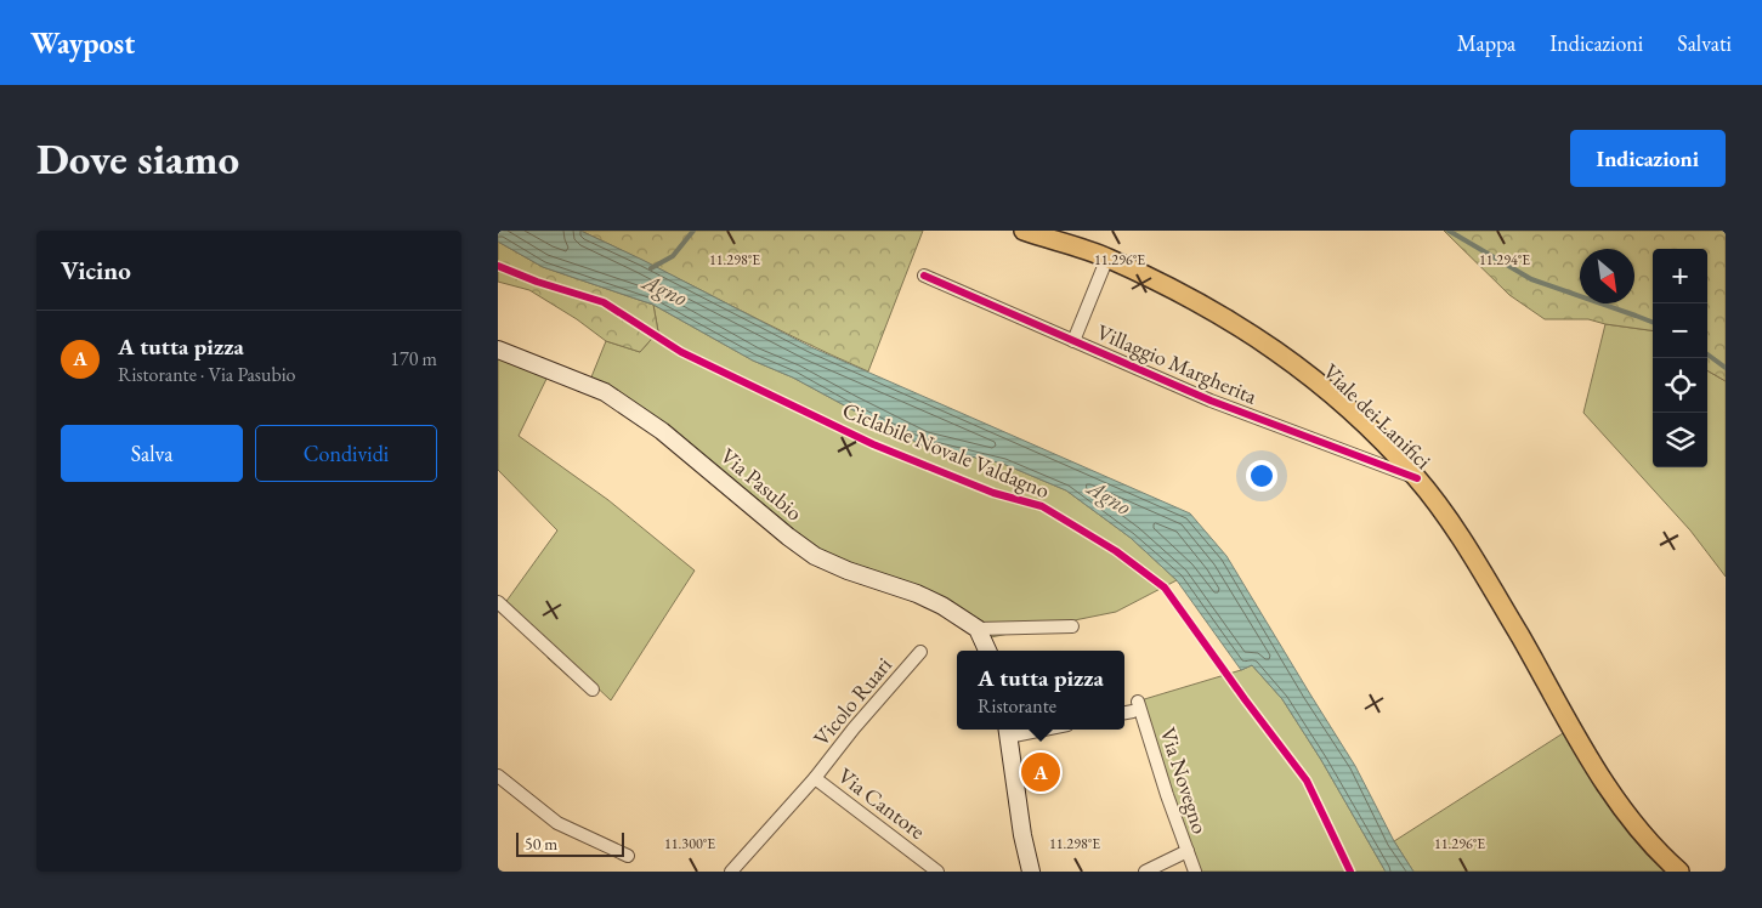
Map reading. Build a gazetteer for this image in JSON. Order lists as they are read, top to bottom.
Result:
{
  "streets": {
    "main road": ["Viale dei Lanifici", "Via Pasubio"],
    "street": [
      "Villaggio Margherita",
      "Vicolo Ruari",
      "Via Novegno",
      "Via Cantore"
    ],
    "cycle path": ["Ciclabile Novale Valdagno"]
  },
  "crossings": [
    ["Villaggio Margherita", "Viale dei Lanifici"],
    ["Vicolo Ruari", "Via Cantore"]
  ],
  "water": ["Agno"],
  "scale_bar": "50 m",
  "north": "bottom right",
  "page": {
    "header": "Waypost",
    "nav": ["Mappa", "Indicazioni", "Salvati"],
    "buttons": [
      "Indicazioni",
      ["Salva", "Condividi"]
    ],
    "title": "Dove siamo",
    "heading": "Vicino",
    "map_buttons": ["+", "−"],
    "list": [
      {
        "mark": "A",
        "name": "A tutta pizza",
        "note": "Ristorante · Via Pasubio",
        "value": "170 m"
      }
    ],
    "popup": ["A tutta pizza", "Ristorante"],
    "pins": "A",
    "scale": "50 m"
  },
  "coordinates": [
    "11.294°E",
    "11.298°E",
    "11.296°E",
    "11.300°E"
  ]
}
